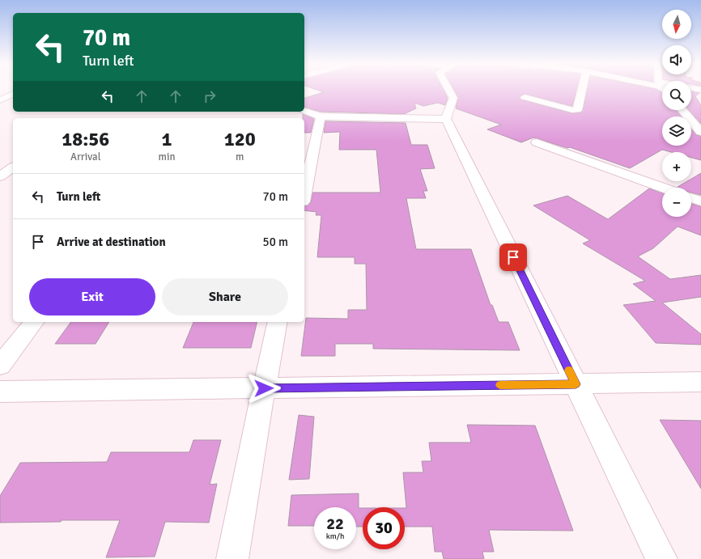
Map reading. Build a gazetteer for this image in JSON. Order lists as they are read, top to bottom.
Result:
{
  "north": "bottom",
  "page": {
    "map_buttons": ["+", "−"],
    "turn": ["70 m", "Turn left"],
    "eta": [
      "18:56",
      "Arrival",
      "1",
      "min",
      "120",
      "m"
    ],
    "list": [
      {
        "name": "Turn left",
        "value": "70 m"
      },
      {
        "name": "Arrive at destination",
        "value": "50 m"
      }
    ],
    "buttons": ["Exit", "Share"],
    "speed": "22 km/h",
    "limit": "30"
  }
}
